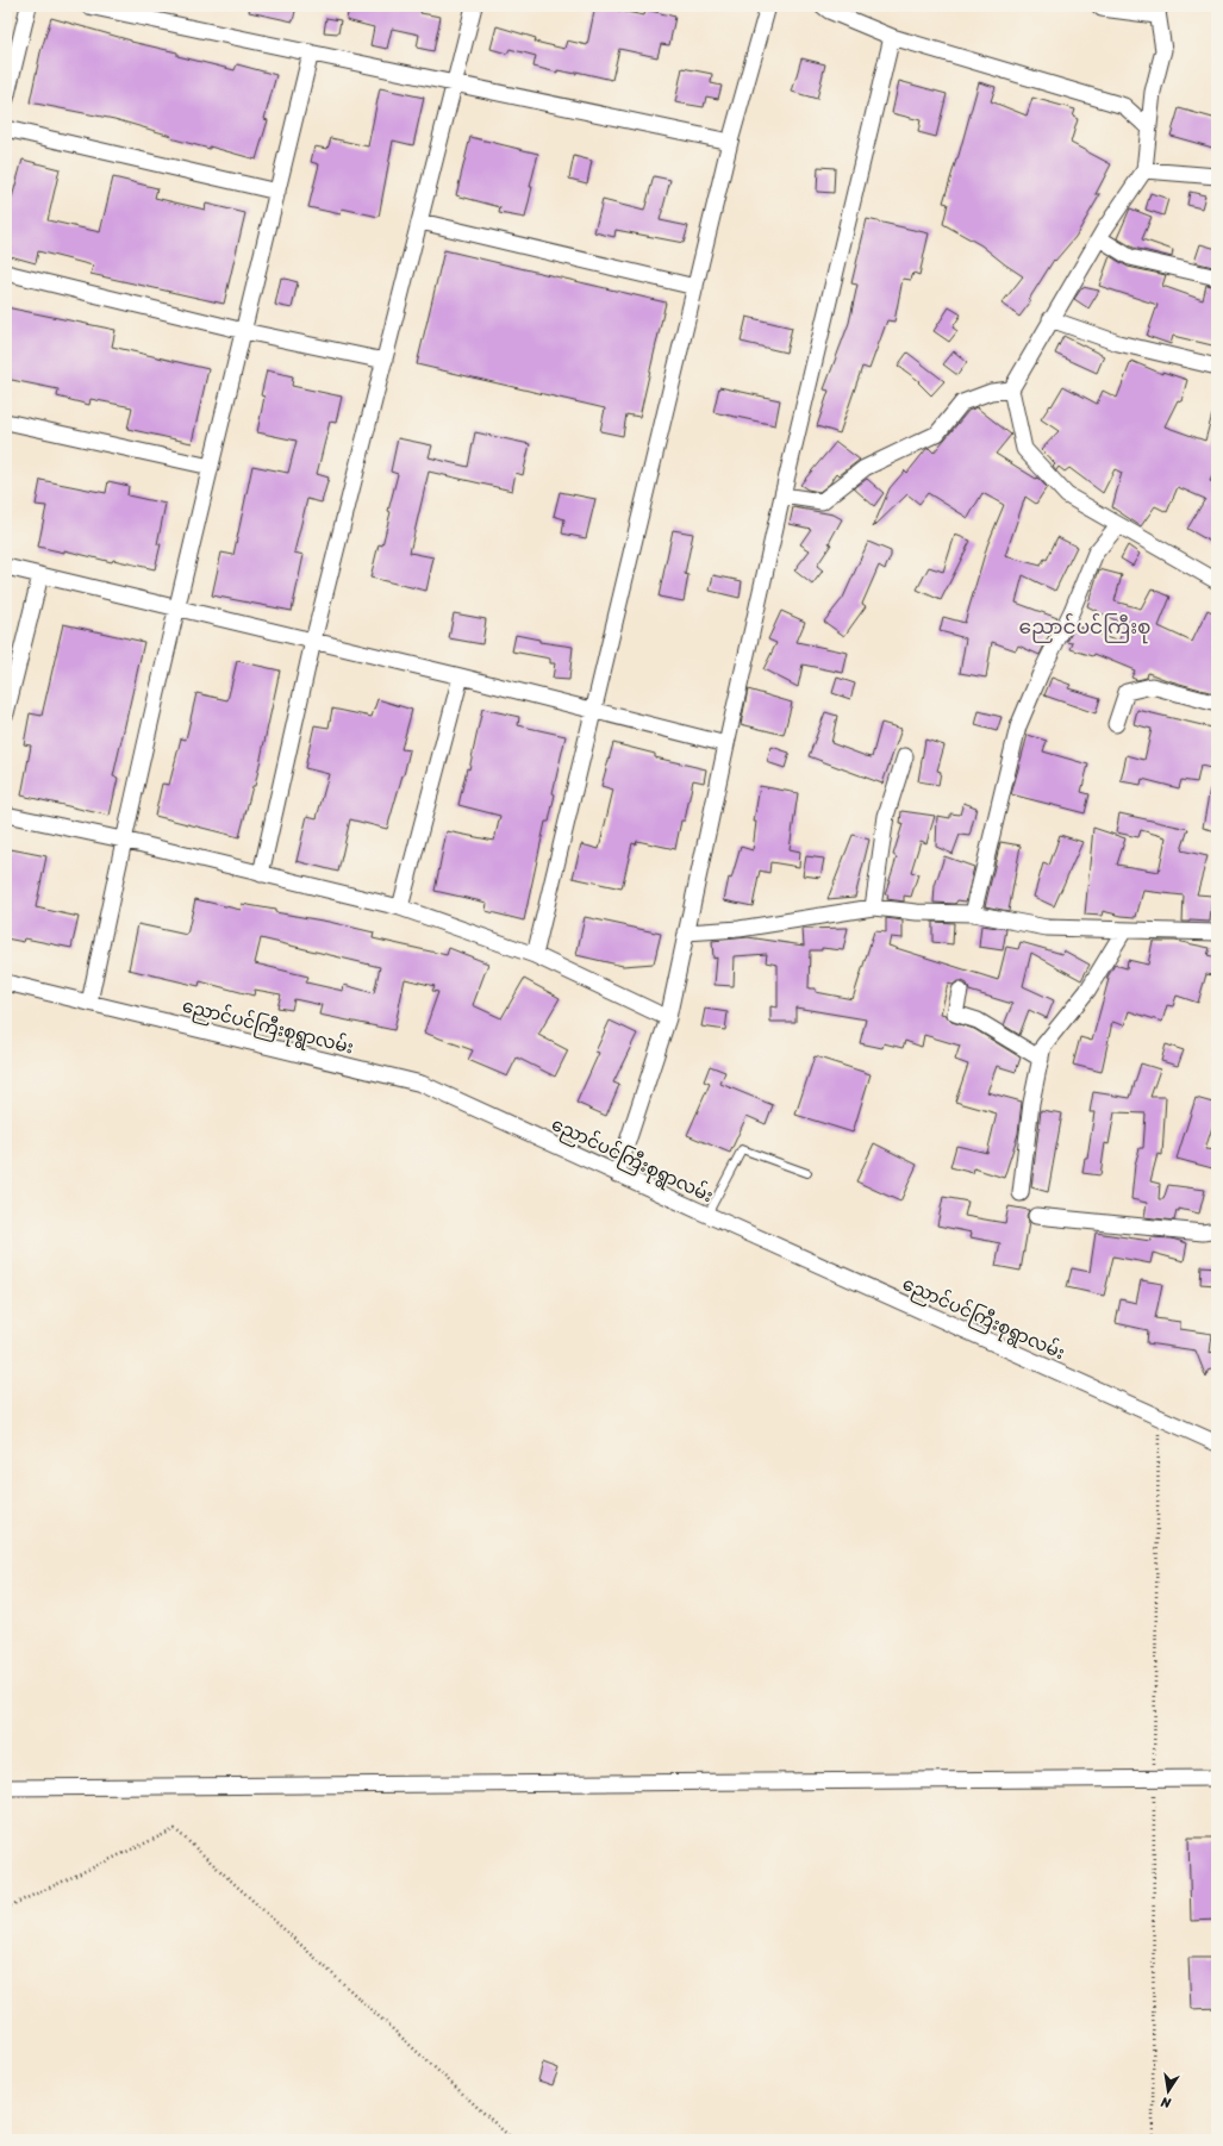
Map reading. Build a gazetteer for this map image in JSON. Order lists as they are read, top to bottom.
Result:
{
  "streets": {
    "street": ["ညောင်ပင်ကြီးစုရွာလမ်း"]
  },
  "districts": ["ညောင်ပင်ကြီးစု"],
  "north": "bottom"
}
